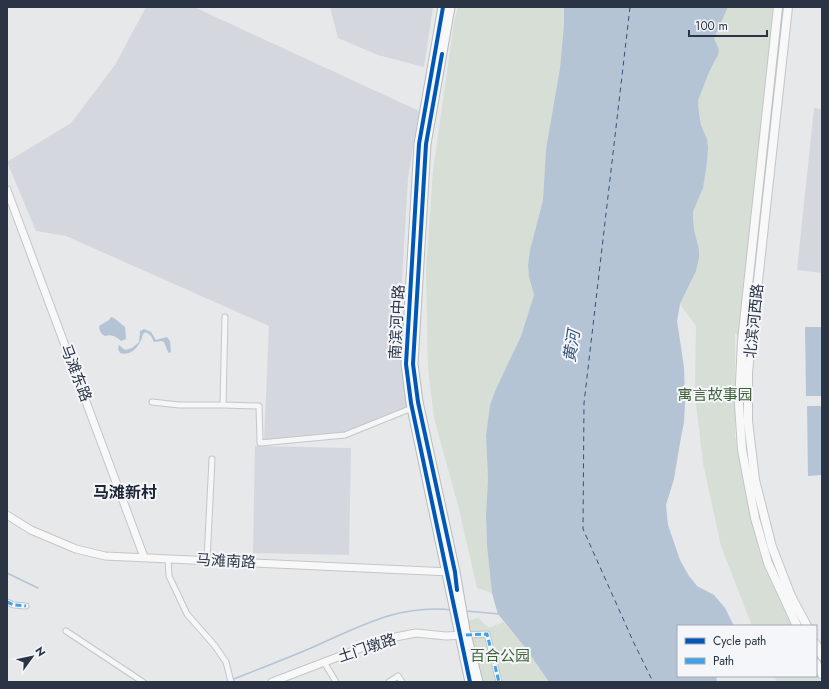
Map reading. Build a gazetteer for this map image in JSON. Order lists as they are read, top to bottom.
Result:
{
  "streets": {
    "highway": ["南滨河中路"],
    "main road": [
      "北滨河西路",
      "马滩东路",
      "马滩南路",
      "土门墩路"
    ]
  },
  "crossings": [
    ["南滨河中路", "马滩南路"],
    ["南滨河中路", "土门墩路"],
    ["马滩东路", "马滩南路"]
  ],
  "districts": ["马滩新村"],
  "water": ["黄河"],
  "parks": ["寓言故事园", "百合公园"],
  "legend": ["Cycle path", "Path"],
  "scale_bar": "100 m",
  "north": "top right"
}
